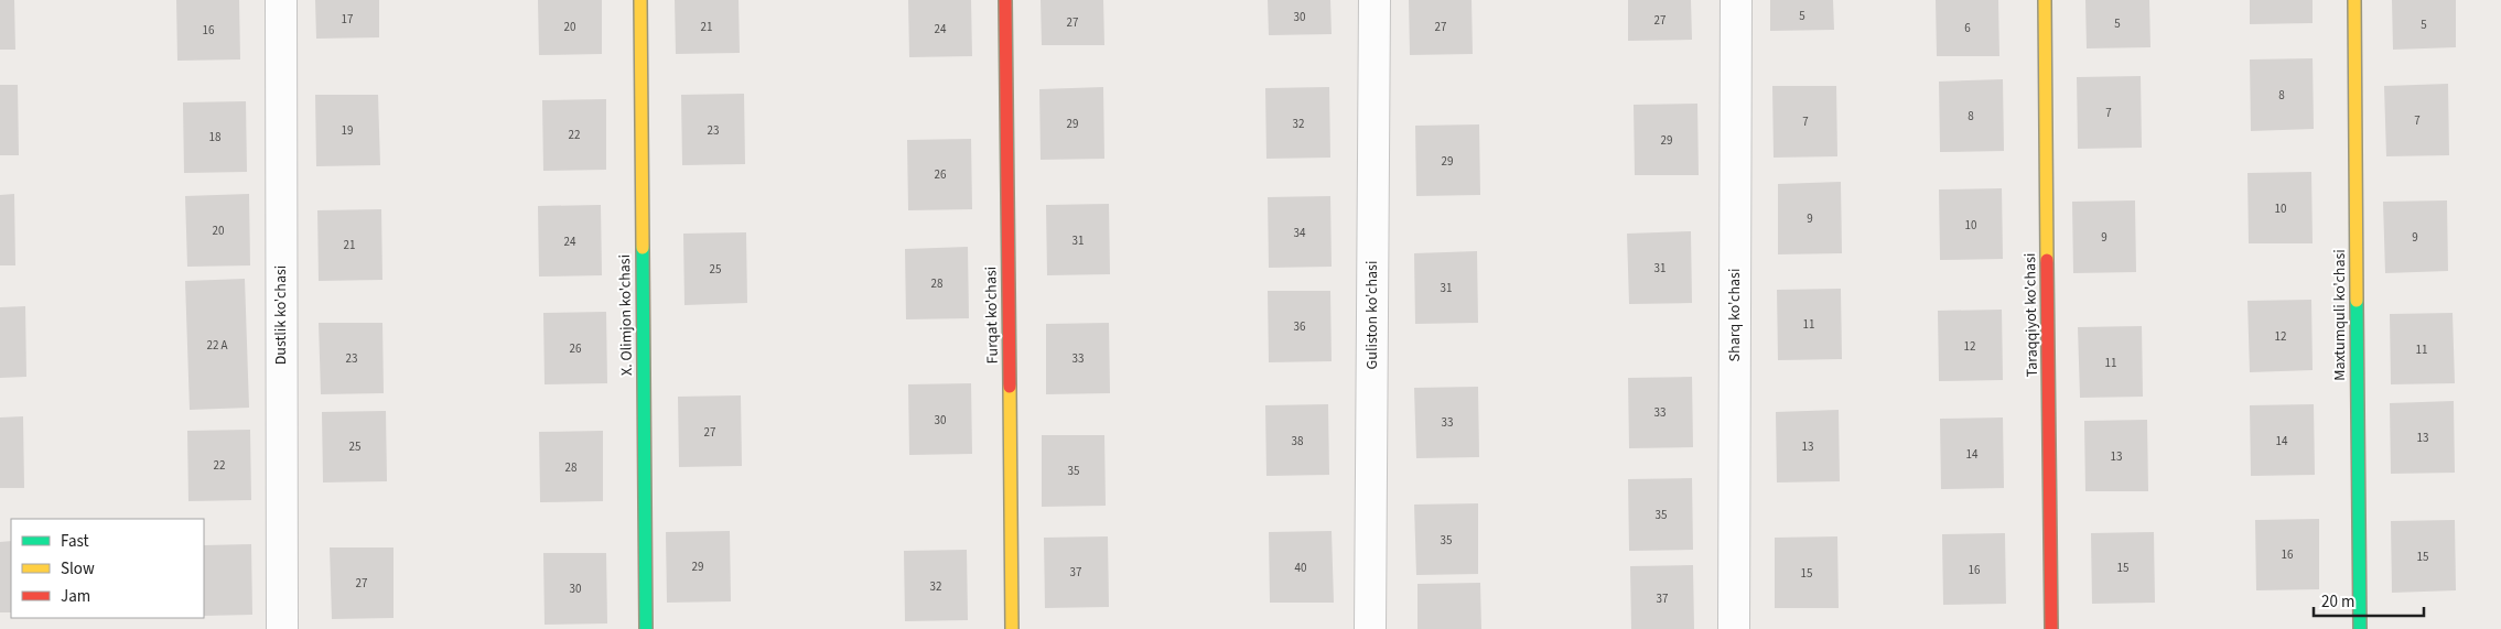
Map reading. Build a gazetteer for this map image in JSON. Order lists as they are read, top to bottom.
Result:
{
  "streets": {
    "street": [
      "Dustlik ko'chasi",
      "X. Olimjon ko'chasi",
      "Furqat ko'chasi",
      "Guliston ko'chasi",
      "Sharq ko'chasi",
      "Taraqqiyot ko'chasi",
      "Maxtumquli ko'chasi"
    ]
  },
  "house_numbers": [
    "5",
    "30",
    "17",
    "27",
    "27",
    "5",
    "5",
    "20",
    "21",
    "27",
    "6",
    "24",
    "16",
    "8",
    "7",
    "8",
    "7",
    "7",
    "29",
    "32",
    "19",
    "23",
    "22",
    "18",
    "29",
    "29",
    "26",
    "10",
    "9",
    "10",
    "20",
    "34",
    "9",
    "9",
    "31",
    "24",
    "21",
    "31",
    "25",
    "28",
    "31",
    "11",
    "36",
    "12",
    "22 А",
    "12",
    "26",
    "11",
    "23",
    "33",
    "11",
    "33",
    "30",
    "33",
    "27",
    "13",
    "38",
    "14",
    "25",
    "13",
    "14",
    "13",
    "22",
    "28",
    "35",
    "35",
    "35",
    "16",
    "15",
    "29",
    "40",
    "15",
    "16",
    "37",
    "15",
    "27",
    "32",
    "30",
    "37"
  ],
  "legend": ["Fast", "Slow", "Jam"],
  "scale_bar": "20 m"
}
